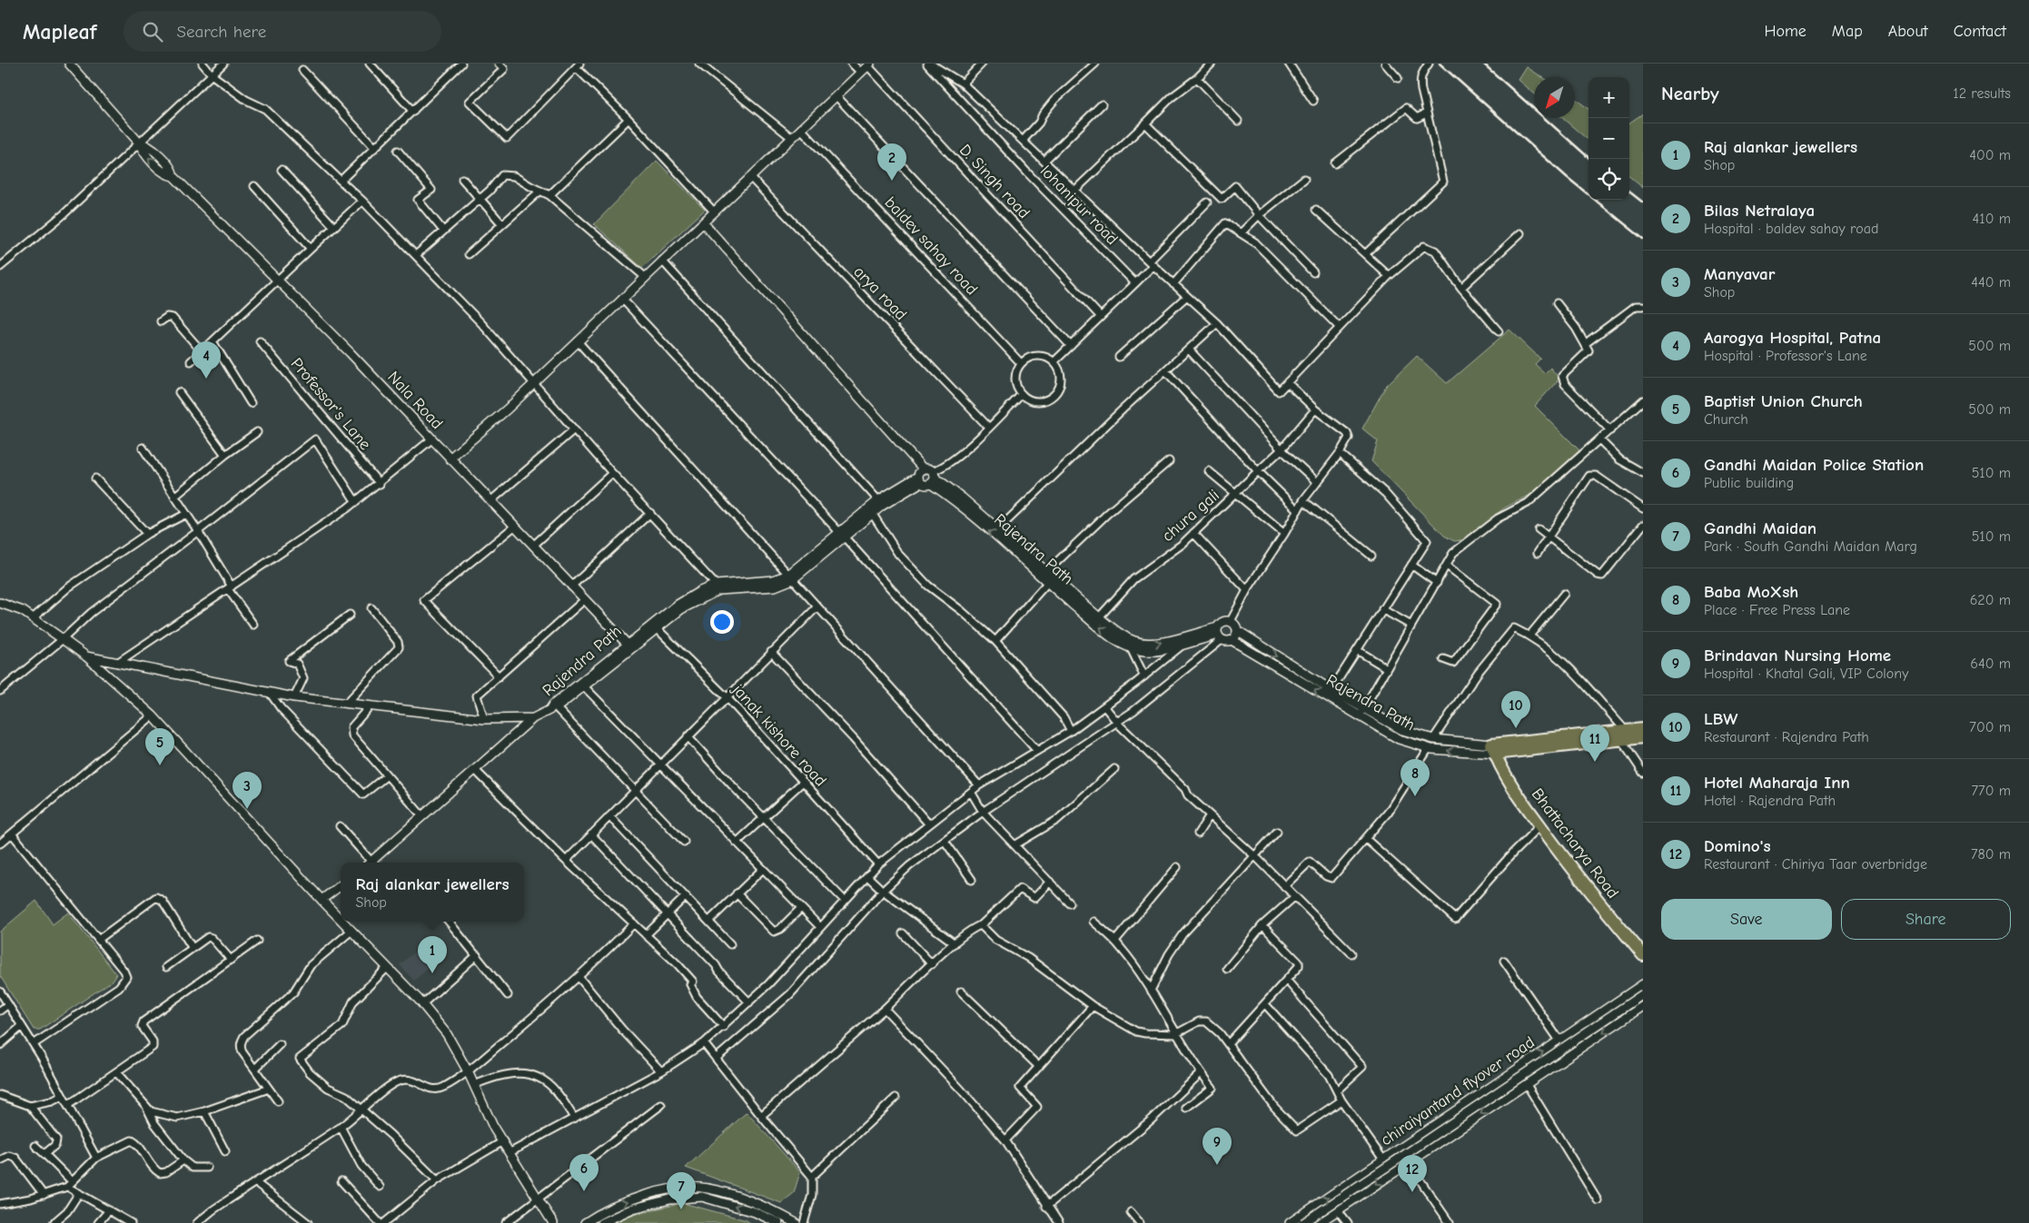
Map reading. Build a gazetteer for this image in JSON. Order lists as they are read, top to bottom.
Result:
{
  "streets": {
    "highway": ["Rajendra Path", "Bhattacharya Road"],
    "main road": ["Nala Road", "chiraiyantand flyover road"],
    "street": [
      "D. Singh road",
      "lohanipur road",
      "baldev sahay road",
      "arya road",
      "Professor's Lane",
      "chura gali",
      "janak kishore road"
    ]
  },
  "crossings": [
    ["Nala Road", "Rajendra Path"],
    ["chura gali", "Rajendra Path"],
    ["Rajendra Path", "janak kishore road"],
    ["Rajendra Path", "Bhattacharya Road"]
  ],
  "north": "bottom left",
  "page": {
    "header": "Mapleaf",
    "search": "Search here",
    "nav": [
      "Home",
      "Map",
      "About",
      "Contact"
    ],
    "heading": ["Nearby", "12 results"],
    "map_buttons": ["+", "−"],
    "list": [
      {
        "mark": "1",
        "name": "Raj alankar jewellers",
        "note": "Shop",
        "value": "400 m"
      },
      {
        "mark": "2",
        "name": "Bilas Netralaya",
        "note": "Hospital · baldev sahay road",
        "value": "410 m"
      },
      {
        "mark": "3",
        "name": "Manyavar",
        "note": "Shop",
        "value": "440 m"
      },
      {
        "mark": "4",
        "name": "Aarogya Hospital, Patna",
        "note": "Hospital · Professor's Lane",
        "value": "500 m"
      },
      {
        "mark": "5",
        "name": "Baptist Union Church",
        "note": "Church",
        "value": "500 m"
      },
      {
        "mark": "6",
        "name": "Gandhi Maidan Police Station",
        "note": "Public building",
        "value": "510 m"
      },
      {
        "mark": "7",
        "name": "Gandhi Maidan",
        "note": "Park · South Gandhi Maidan Marg",
        "value": "510 m"
      },
      {
        "mark": "8",
        "name": "Baba MoXsh",
        "note": "Place · Free Press Lane",
        "value": "620 m"
      },
      {
        "mark": "9",
        "name": "Brindavan Nursing Home",
        "note": "Hospital · Khatal Gali, VIP Colony",
        "value": "640 m"
      },
      {
        "mark": "10",
        "name": "LBW",
        "note": "Restaurant · Rajendra Path",
        "value": "700 m"
      },
      {
        "mark": "11",
        "name": "Hotel Maharaja Inn",
        "note": "Hotel · Rajendra Path",
        "value": "770 m"
      },
      {
        "mark": "12",
        "name": "Domino's",
        "note": "Restaurant · Chiriya Taar overbridge",
        "value": "780 m"
      }
    ],
    "pins": [
      "2",
      "4",
      "10",
      "11",
      "5",
      "8",
      "3",
      "1",
      "9",
      "6",
      "12",
      "7"
    ],
    "popup": ["Raj alankar jewellers", "Shop"],
    "buttons": ["Save", "Share"]
  }
}
